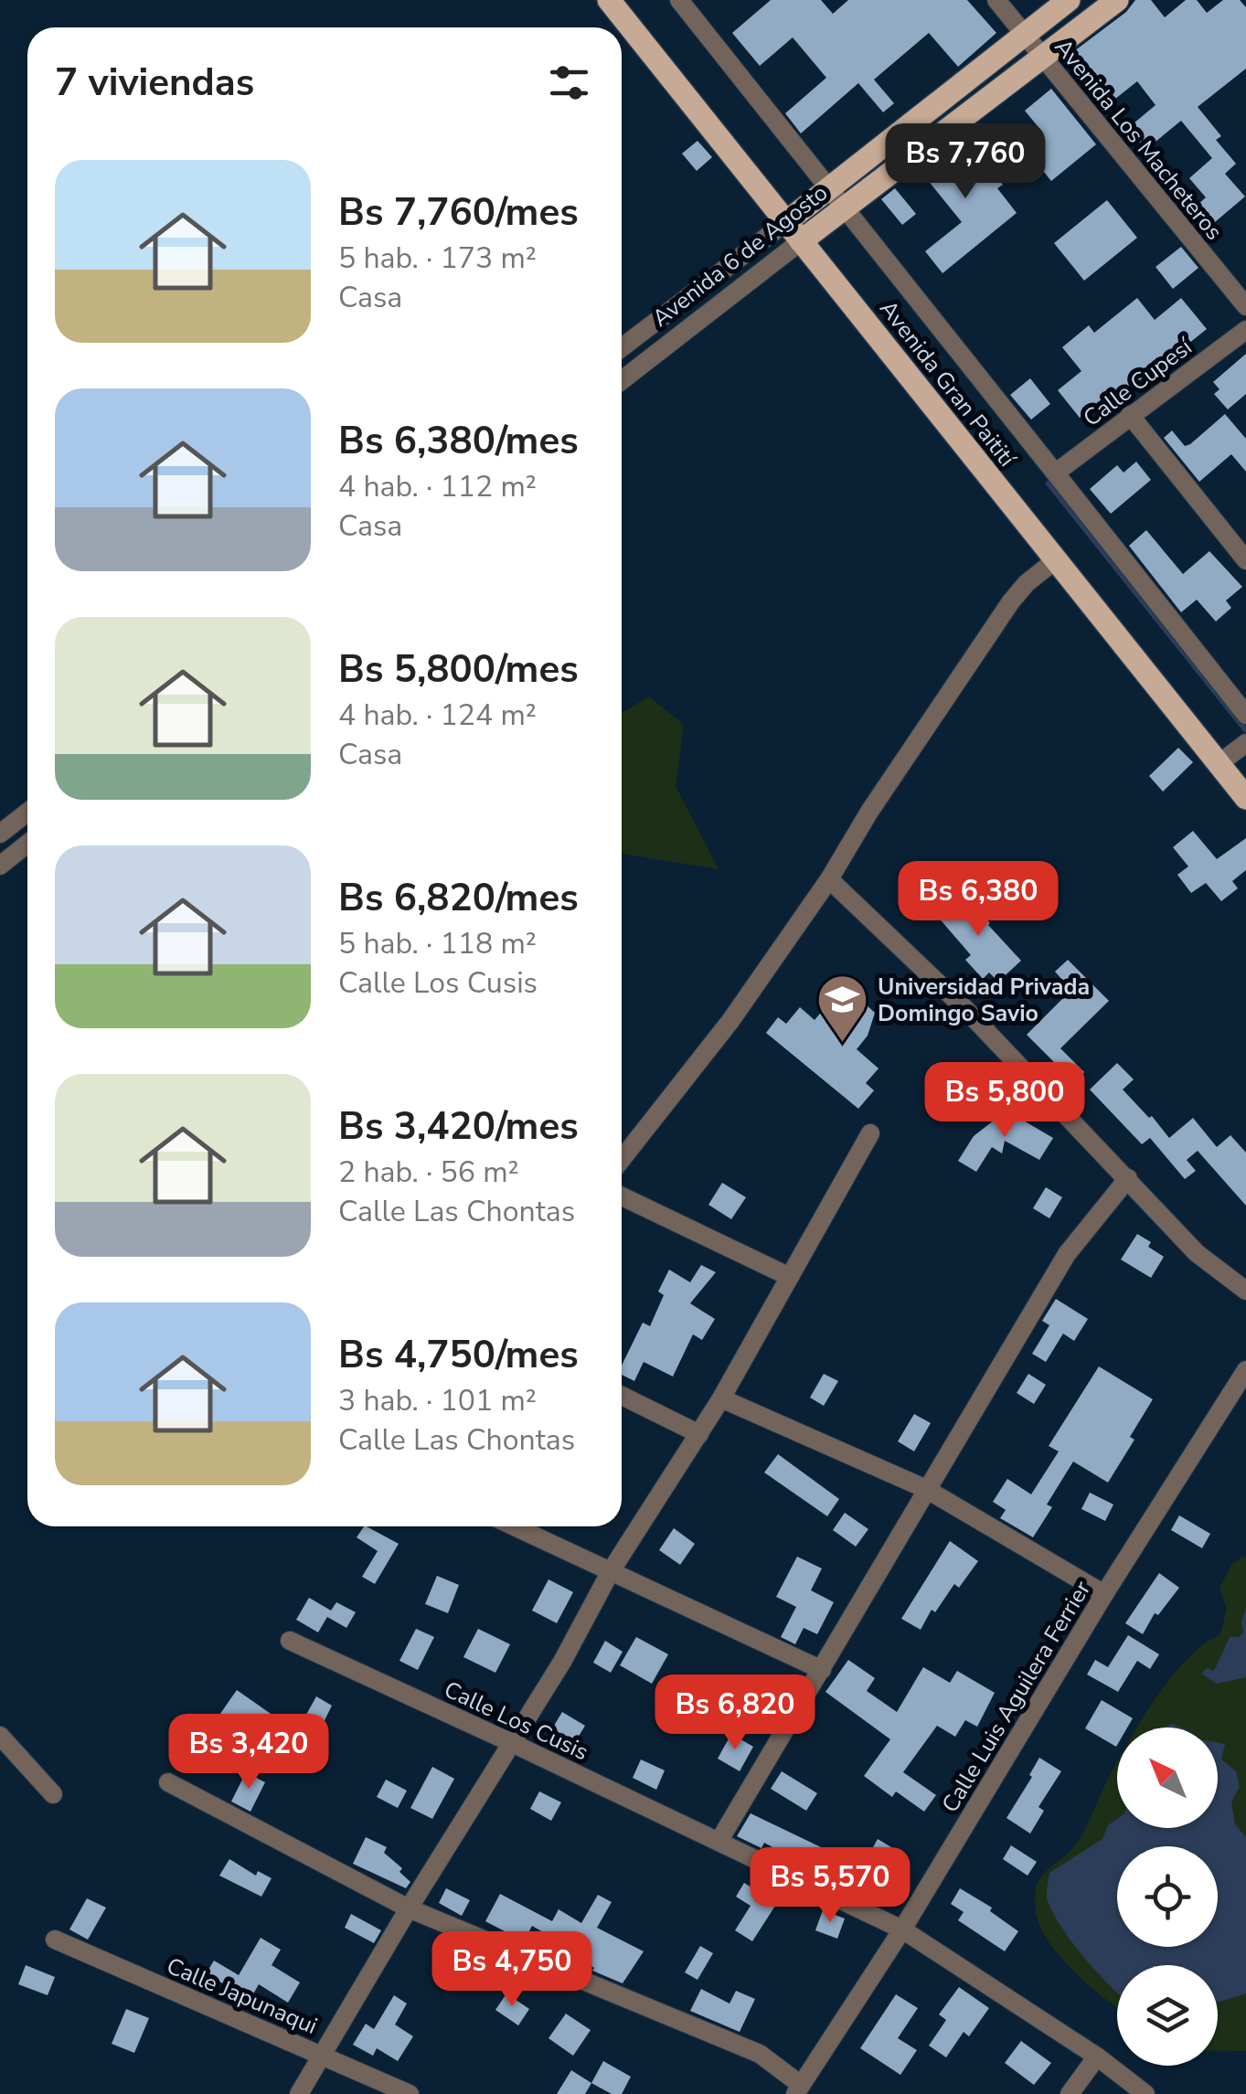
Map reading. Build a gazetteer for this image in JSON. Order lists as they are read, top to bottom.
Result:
{
  "streets": {
    "main road": ["Avenida 6 de Agosto", "Avenida Gran Paitití"],
    "street": [
      "Avenida Los Macheteros",
      "Calle Cupesí",
      "Calle Luis Aguilera Ferrier",
      "Calle Los Cusis",
      "Calle Japunaqui"
    ]
  },
  "crossings": [
    ["Avenida Los Macheteros", "Avenida 6 de Agosto"],
    ["Avenida 6 de Agosto", "Avenida Gran Paitití"],
    ["Calle Luis Aguilera Ferrier", "Calle Los Cusis"]
  ],
  "places": {
    "school or university": ["Universidad Privada Domingo Savio"]
  },
  "north": "top left",
  "page": {
    "heading": "7 viviendas",
    "price": [
      "Bs 7,760",
      "Bs 6,380",
      "Bs 5,800",
      "Bs 6,820",
      "Bs 3,420",
      "Bs 5,570",
      "Bs 4,750"
    ],
    "list": [
      {
        "name": "Bs 7,760/mes",
        "note": "5 hab. · 173 m² · Casa"
      },
      {
        "name": "Bs 6,380/mes",
        "note": "4 hab. · 112 m² · Casa"
      },
      {
        "name": "Bs 5,800/mes",
        "note": "4 hab. · 124 m² · Casa"
      },
      {
        "name": "Bs 6,820/mes",
        "note": "5 hab. · 118 m² · Calle Los Cusis"
      },
      {
        "name": "Bs 3,420/mes",
        "note": "2 hab. · 56 m² · Calle Las Chontas"
      },
      {
        "name": "Bs 4,750/mes",
        "note": "3 hab. · 101 m² · Calle Las Chontas"
      }
    ]
  }
}
